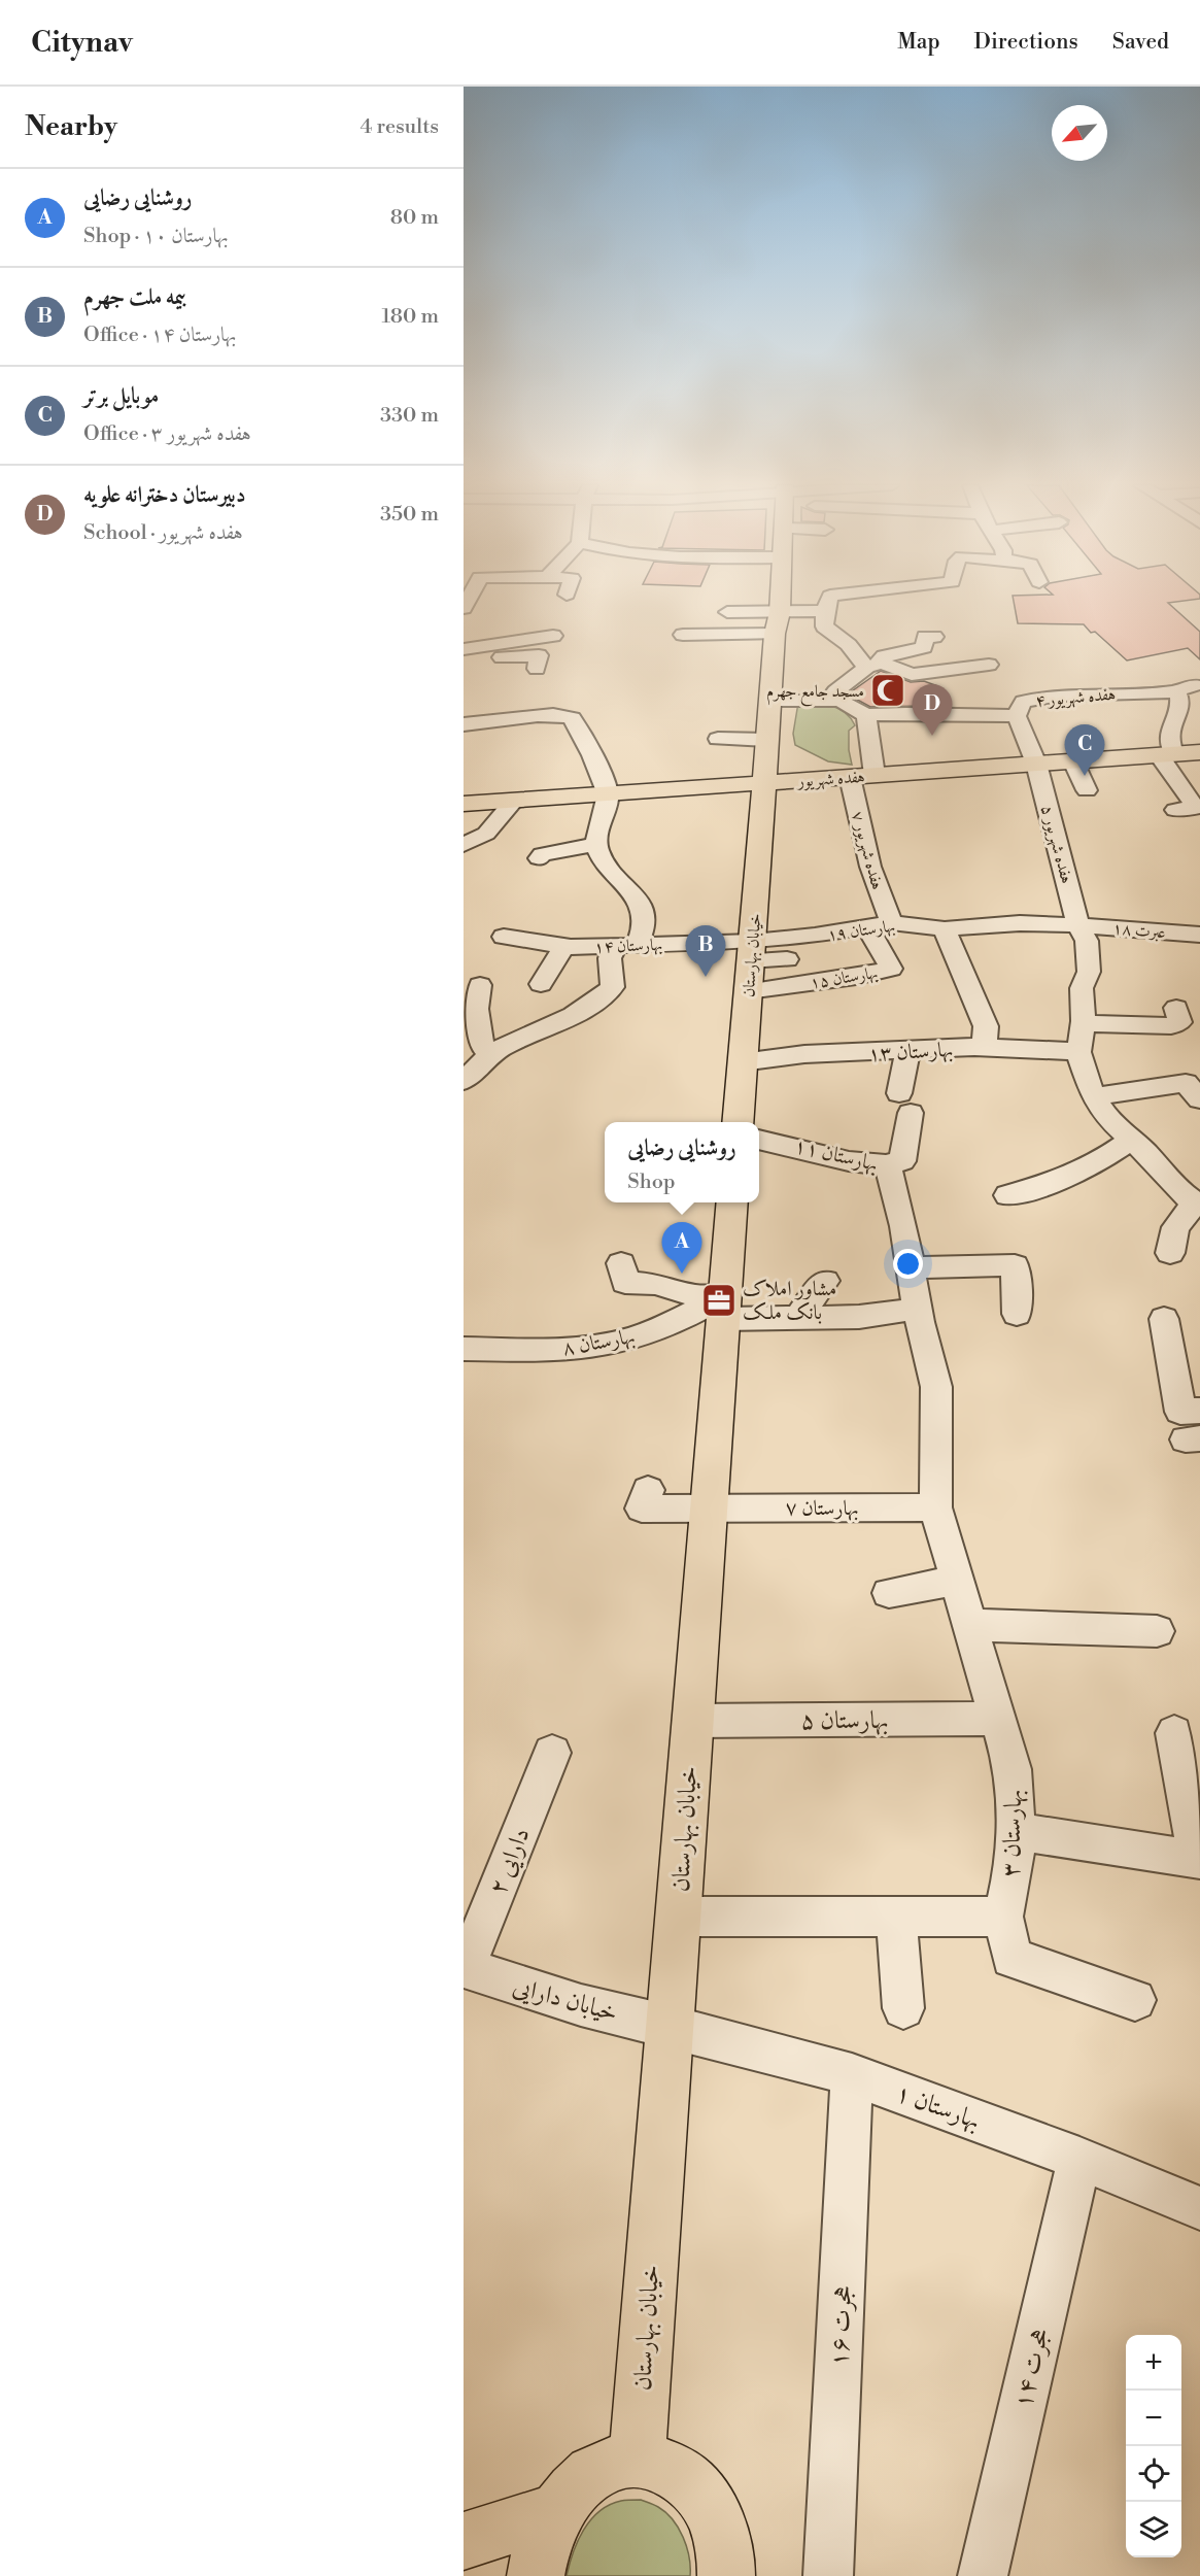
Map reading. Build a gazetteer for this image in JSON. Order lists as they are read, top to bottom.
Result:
{
  "streets": {
    "main road": ["هفده شهریور", "خیابان بهارستان"],
    "street": [
      "هفده شهریور ۴",
      "هفده شهریور ۵",
      "هفده شهریور ۷",
      "بهارستان ۱۹",
      "عبرت ۱۸",
      "بهارستان ۱۴",
      "بهارستان ۱۵",
      "بهارستان ۱۳",
      "بهارستان ۱۱",
      "بهارستان ۸",
      "بهارستان ۷",
      "بهارستان ۵",
      "بهارستان ۳",
      "دارایی ۲",
      "خیابان دارایی",
      "بهارستان ۱",
      "هجرت ۱۶",
      "هجرت ۱۴"
    ]
  },
  "crossings": [
    ["هفده شهریور ۴", "هفده شهریور"],
    ["هفده شهریور ۴", "هفده شهریور ۵"],
    ["هفده شهریور", "هفده شهریور ۵"],
    ["هفده شهریور", "هفده شهریور ۷"],
    ["هفده شهریور", "خیابان بهارستان"],
    ["هفده شهریور ۵", "بهارستان ۱۹"],
    ["هفده شهریور ۵", "عبرت ۱۸"],
    ["هفده شهریور ۵", "بهارستان ۱۳"],
    ["هفده شهریور ۷", "بهارستان ۱۹"],
    ["بهارستان ۱۹", "عبرت ۱۸"],
    ["بهارستان ۱۹", "بهارستان ۱۴"],
    ["بهارستان ۱۹", "خیابان بهارستان"],
    ["بهارستان ۱۹", "بهارستان ۱۵"],
    ["بهارستان ۱۴", "خیابان بهارستان"],
    ["خیابان بهارستان", "بهارستان ۱۵"],
    ["خیابان بهارستان", "بهارستان ۱۳"],
    ["خیابان بهارستان", "بهارستان ۸"],
    ["خیابان بهارستان", "بهارستان ۷"],
    ["خیابان بهارستان", "بهارستان ۵"],
    ["خیابان بهارستان", "خیابان دارایی"],
    ["خیابان بهارستان", "بهارستان ۱"],
    ["بهارستان ۱۱", "بهارستان ۳"],
    ["بهارستان ۷", "بهارستان ۳"],
    ["بهارستان ۵", "بهارستان ۳"],
    ["دارایی ۲", "خیابان دارایی"],
    ["خیابان دارایی", "بهارستان ۱"],
    ["بهارستان ۱", "هجرت ۱۶"],
    ["بهارستان ۱", "هجرت ۱۴"]
  ],
  "places": {
    "mosque": ["مسجد جامع جهرم"],
    "office": ["مشاور املاک بانک ملک"]
  },
  "north": "bottom left",
  "page": {
    "header": "Citynav",
    "nav": ["Map", "Directions", "Saved"],
    "heading": ["Nearby", "4 results"],
    "list": [
      {
        "mark": "A",
        "name": "روشنایی رضایی",
        "note": "Shop · بهارستان ۱۰",
        "value": "80 m"
      },
      {
        "mark": "B",
        "name": "بیمه ملت جهرم",
        "note": "Office · بهارستان ۱۴",
        "value": "180 m"
      },
      {
        "mark": "C",
        "name": "موبایل برتر",
        "note": "Office · هفده شهریور ۳",
        "value": "330 m"
      },
      {
        "mark": "D",
        "name": "دبیرستان دخترانه علویه",
        "note": "School · هفده شهریور",
        "value": "350 m"
      }
    ],
    "pins": [
      "D",
      "C",
      "B",
      "A"
    ],
    "popup": ["روشنایی رضایی", "Shop"],
    "map_buttons": ["+", "−"]
  }
}
